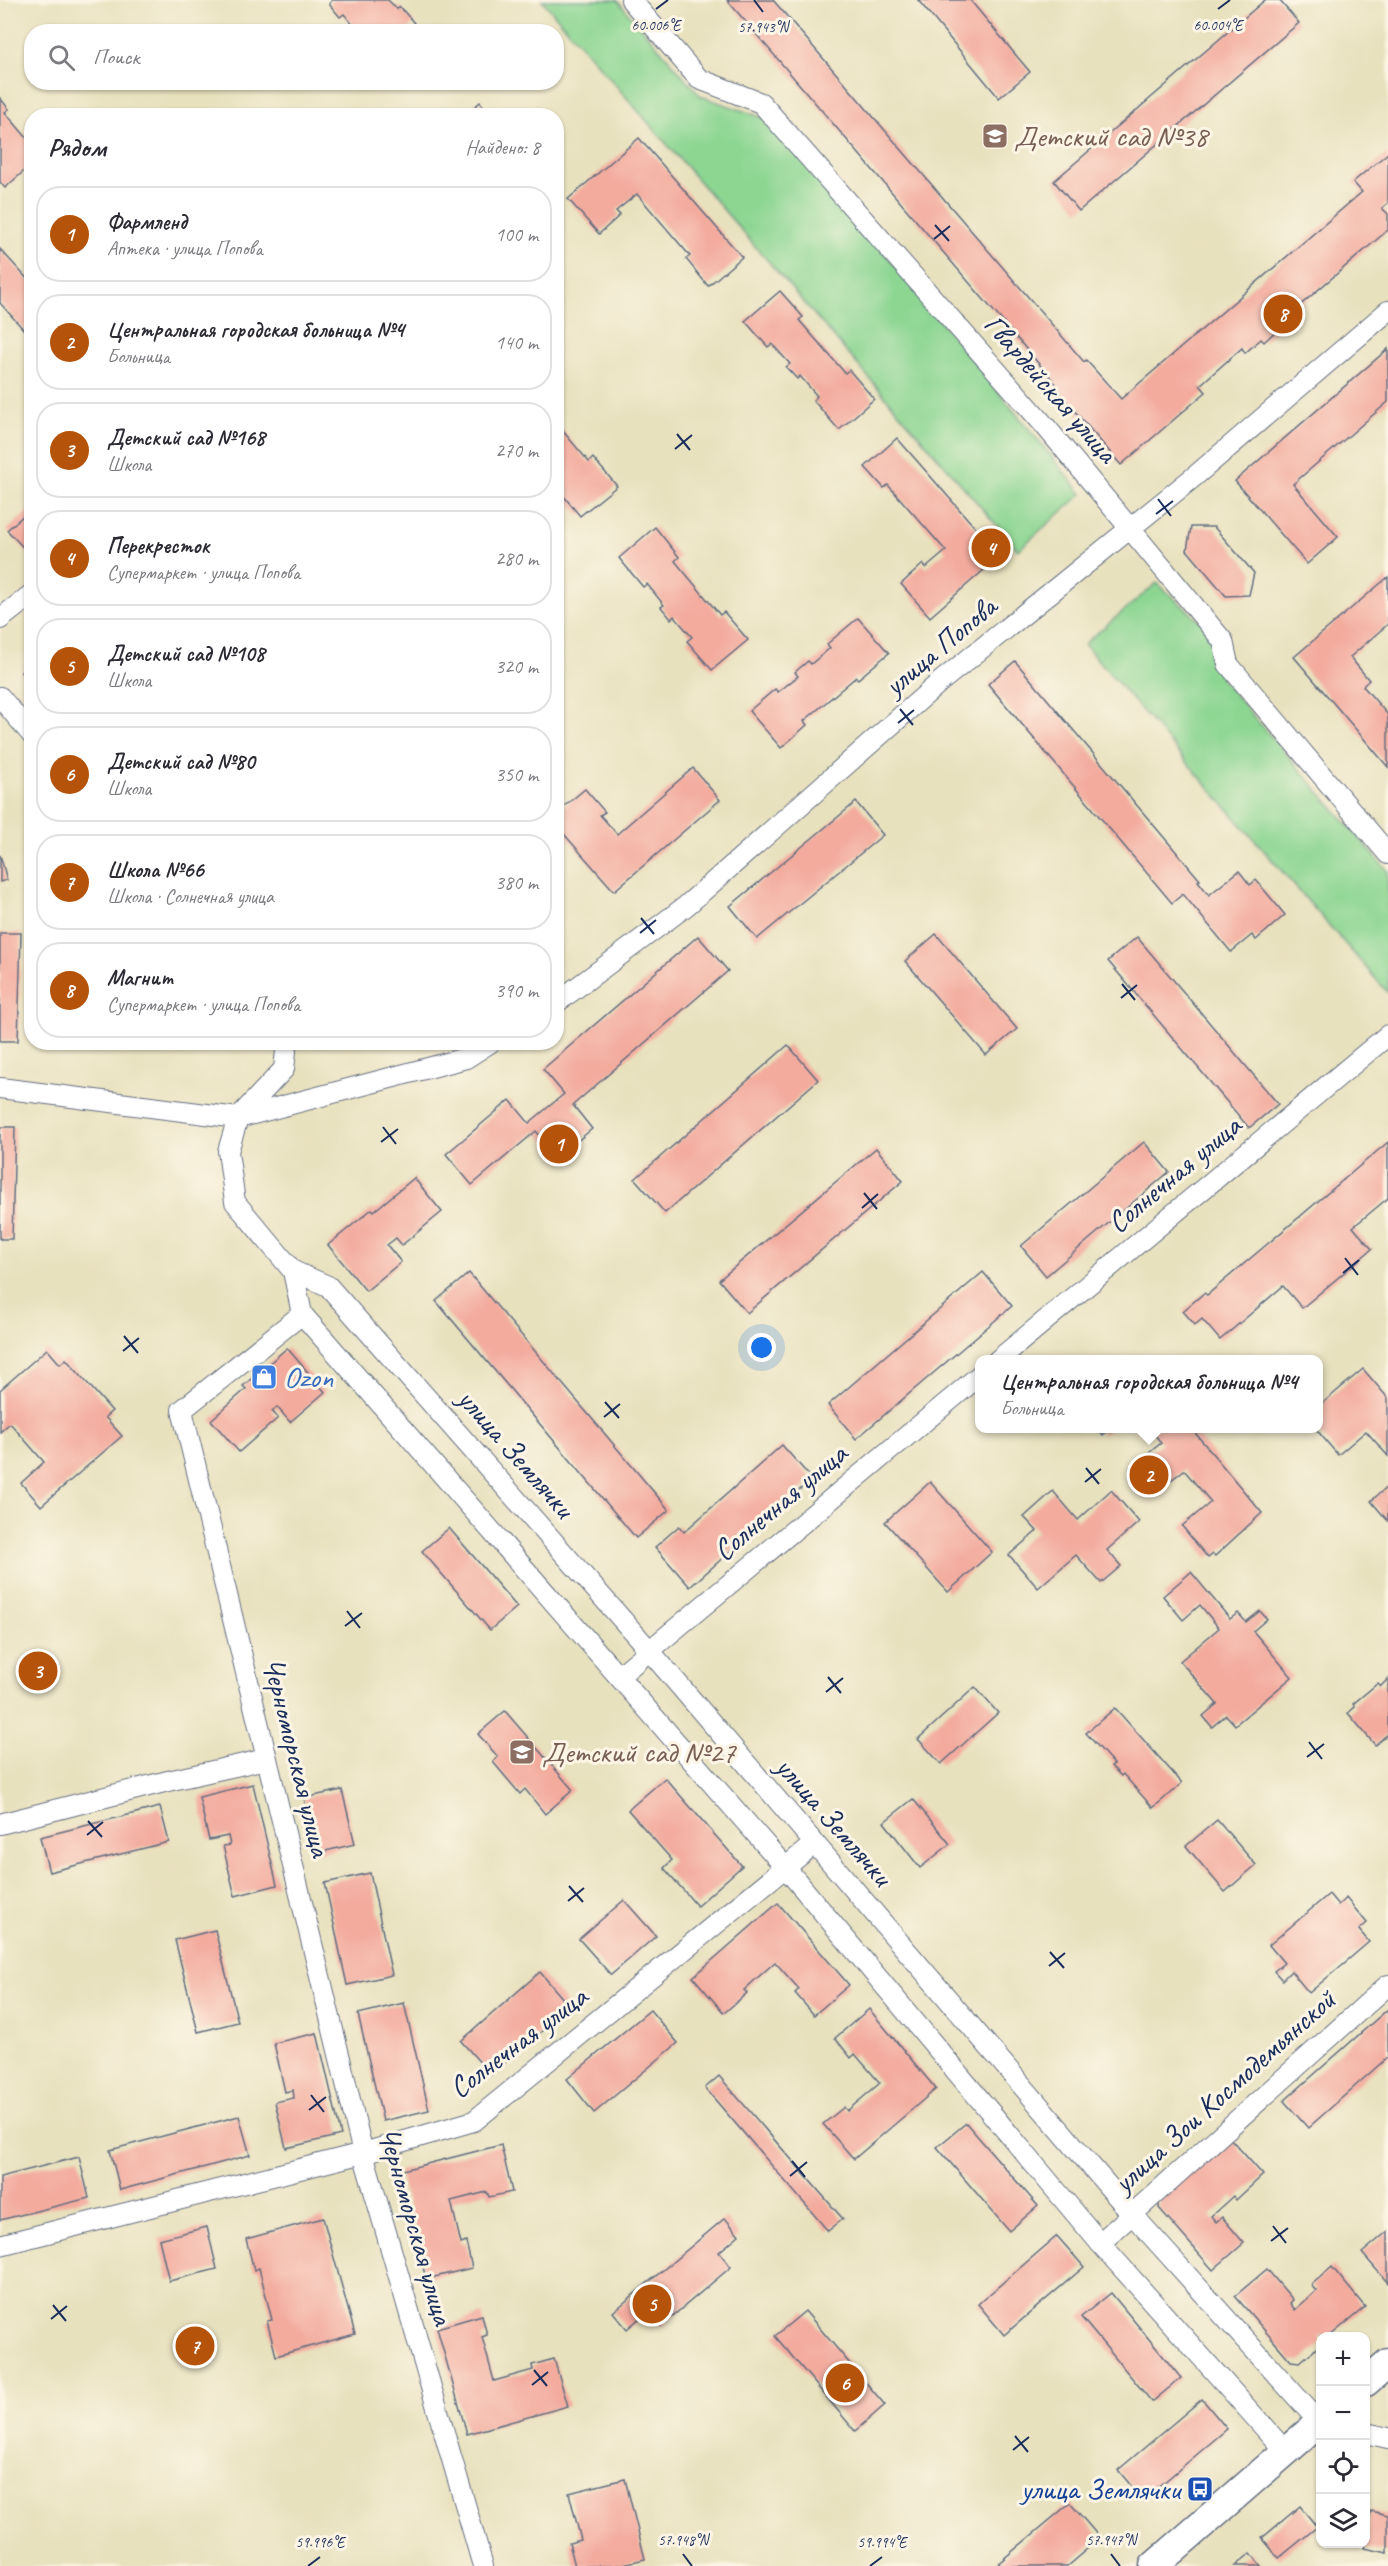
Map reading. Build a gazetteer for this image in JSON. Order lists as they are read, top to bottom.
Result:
{
  "streets": {
    "street": [
      "Гвардейская улица",
      "улица Попова",
      "Солнечная улица",
      "улица Землячки",
      "Черноморская улица",
      "улица Зои Космодемьянской"
    ]
  },
  "crossings": [
    ["Гвардейская улица", "улица Попова"],
    ["Солнечная улица", "улица Землячки"],
    ["Солнечная улица", "Черноморская улица"],
    ["улица Землячки", "улица Зои Космодемьянской"]
  ],
  "places": {
    "school or university": ["Детский сад №38", "Детский сад №27"],
    "shop": ["Ozon"],
    "bus stop": ["улица Землячки"]
  },
  "page": {
    "search": "Поиск",
    "heading": ["Рядом", "Найдено: 8"],
    "list": [
      {
        "mark": "1",
        "name": "Фармленд",
        "note": "Аптека · улица Попова",
        "value": "100 m"
      },
      {
        "mark": "2",
        "name": "Центральная городская больница №4",
        "note": "Больница",
        "value": "140 m"
      },
      {
        "mark": "3",
        "name": "Детский сад №168",
        "note": "Школа",
        "value": "270 m"
      },
      {
        "mark": "4",
        "name": "Перекресток",
        "note": "Супермаркет · улица Попова",
        "value": "280 m"
      },
      {
        "mark": "5",
        "name": "Детский сад №108",
        "note": "Школа",
        "value": "320 m"
      },
      {
        "mark": "6",
        "name": "Детский сад №80",
        "note": "Школа",
        "value": "350 m"
      },
      {
        "mark": "7",
        "name": "Школа №66",
        "note": "Школа · Солнечная улица",
        "value": "380 m"
      },
      {
        "mark": "8",
        "name": "Магнит",
        "note": "Супермаркет · улица Попова",
        "value": "390 m"
      }
    ],
    "pins": [
      "8",
      "4",
      "1",
      "2",
      "3",
      "5",
      "7",
      "6"
    ],
    "popup": ["Центральная городская больница №4", "Больница"],
    "map_buttons": ["+", "−"]
  },
  "coordinates": [
    "60.006°E",
    "60.004°E",
    "57.943°N",
    "57.948°N",
    "57.947°N",
    "59.996°E",
    "59.994°E"
  ]
}
